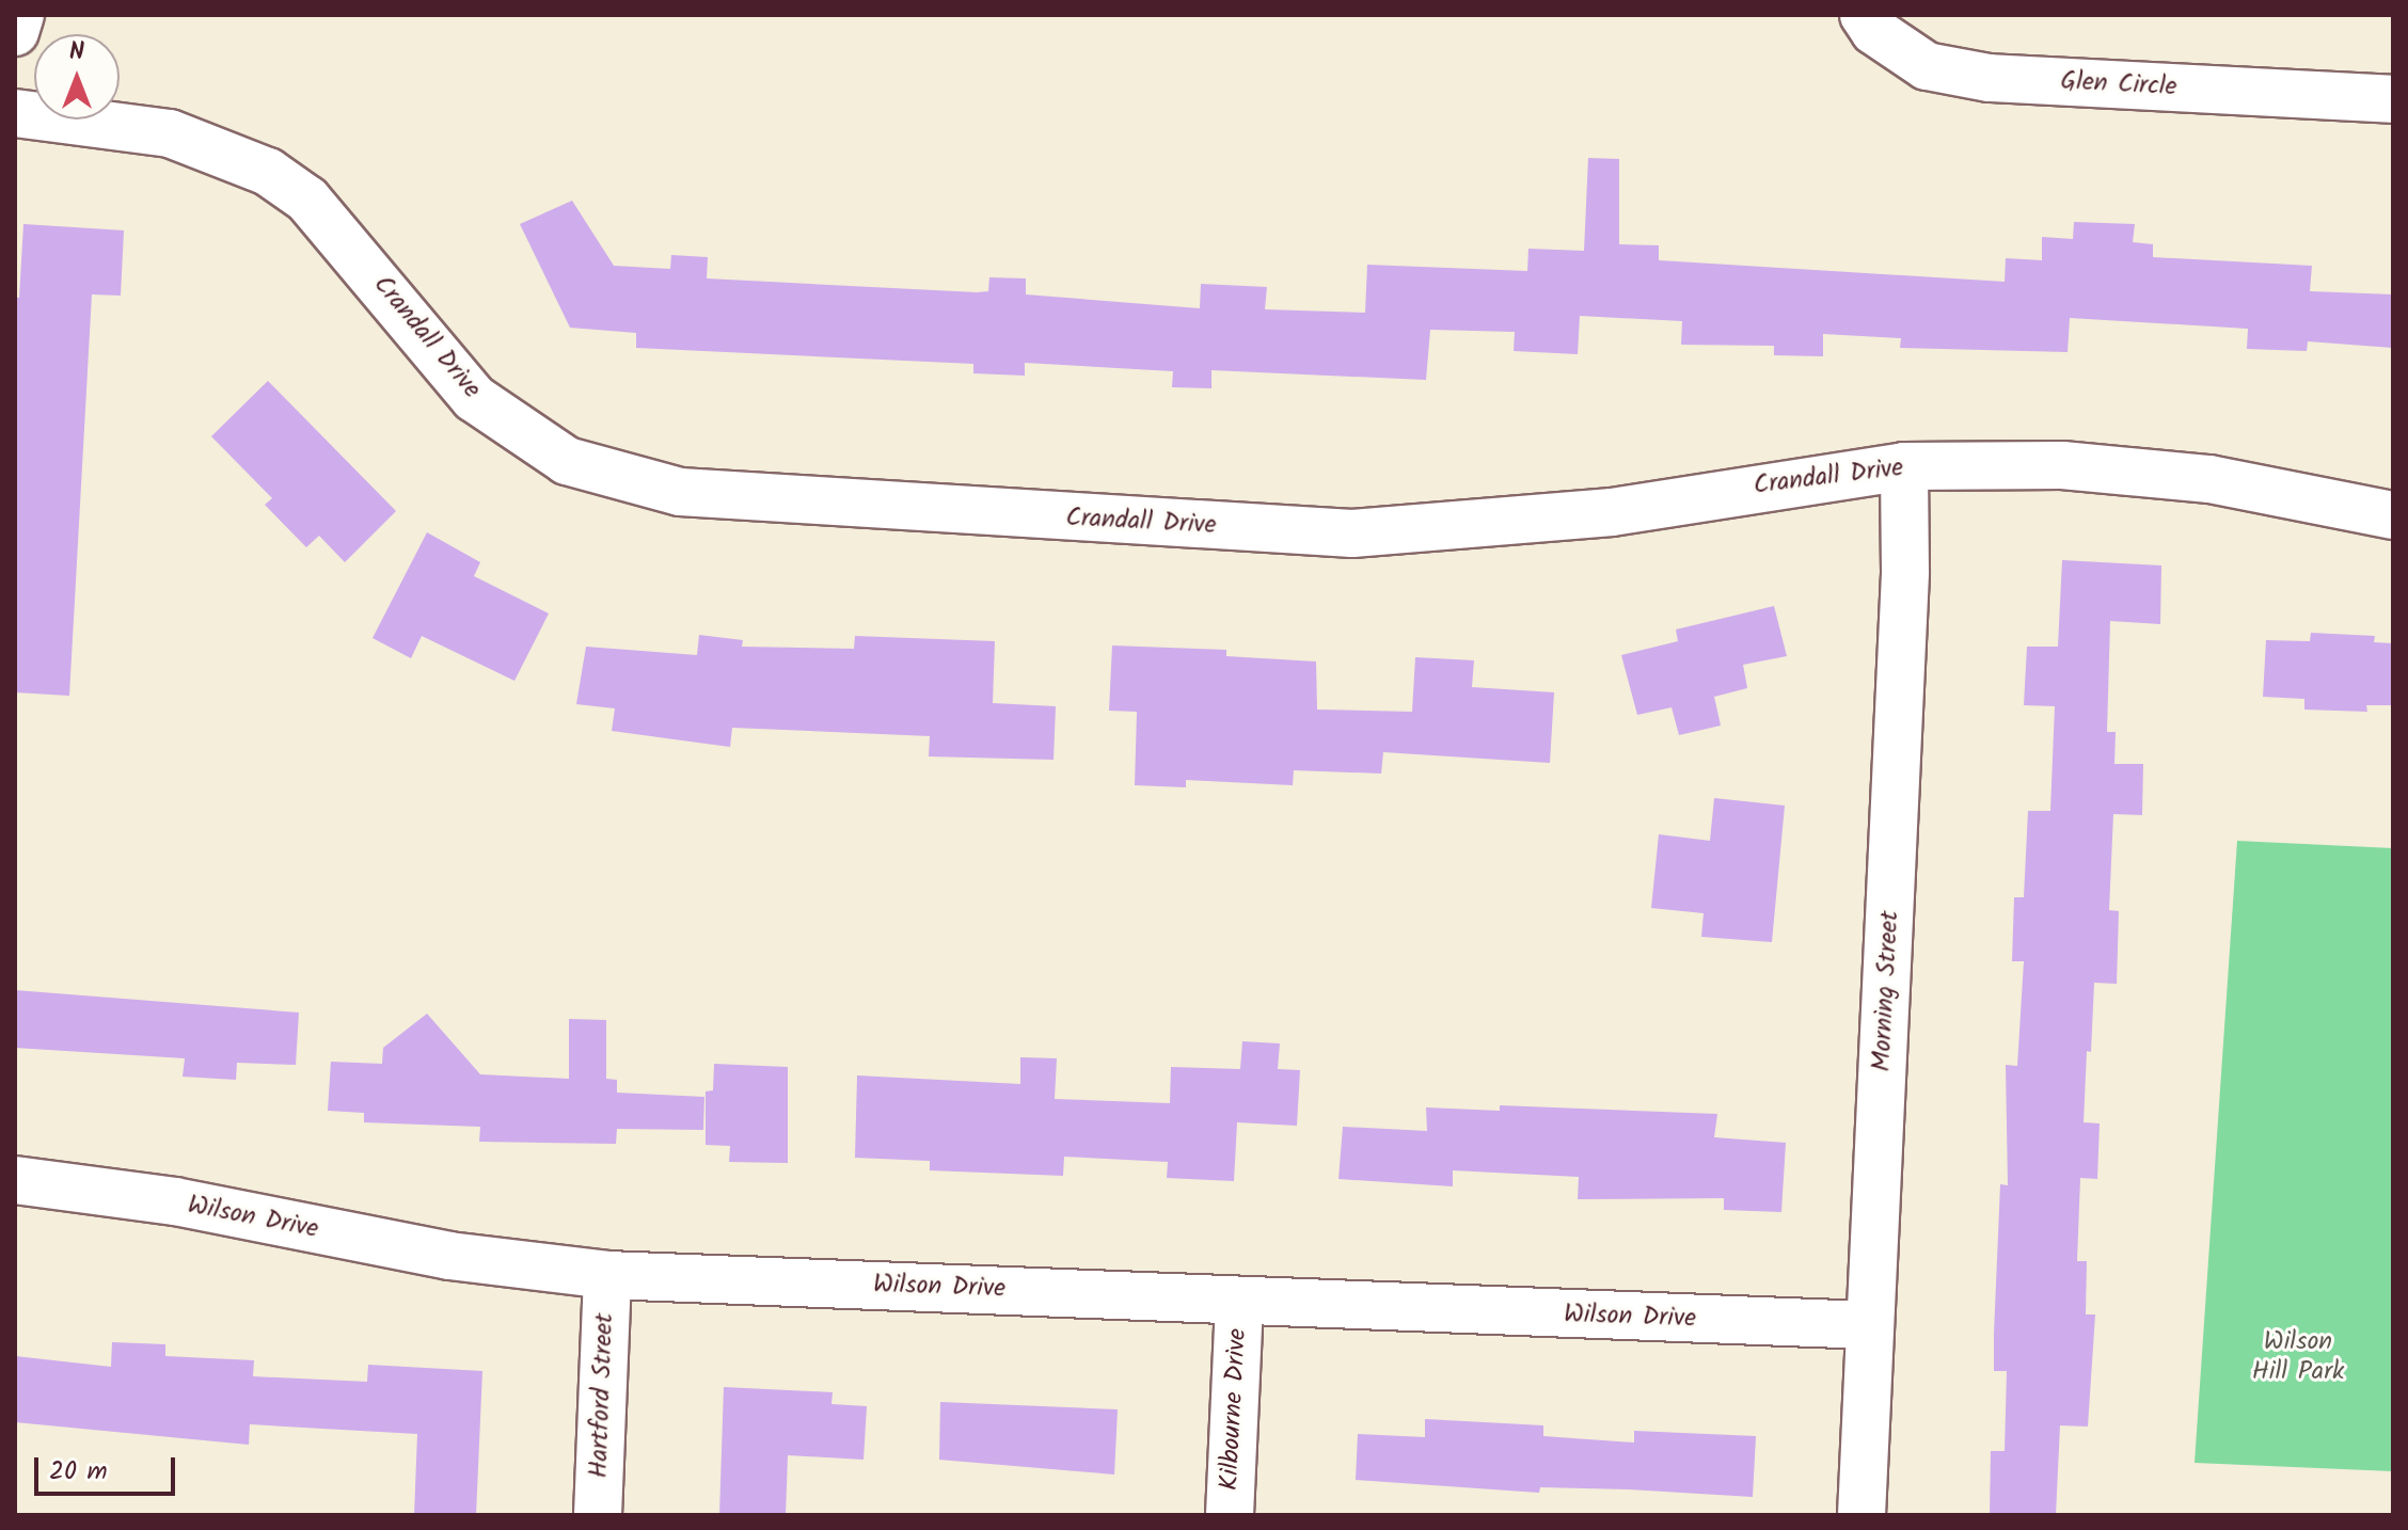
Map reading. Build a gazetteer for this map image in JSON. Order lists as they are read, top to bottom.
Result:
{
  "streets": {
    "street": [
      "Glen Circle",
      "Crandall Drive",
      "Morning Street",
      "Wilson Drive",
      "Hartford Street",
      "Kilbourne Drive"
    ]
  },
  "crossings": [
    ["Crandall Drive", "Morning Street"],
    ["Morning Street", "Wilson Drive"],
    ["Wilson Drive", "Hartford Street"],
    ["Wilson Drive", "Kilbourne Drive"]
  ],
  "parks": ["Wilson Hill Park"],
  "scale_bar": "20 m",
  "north": "top"
}
